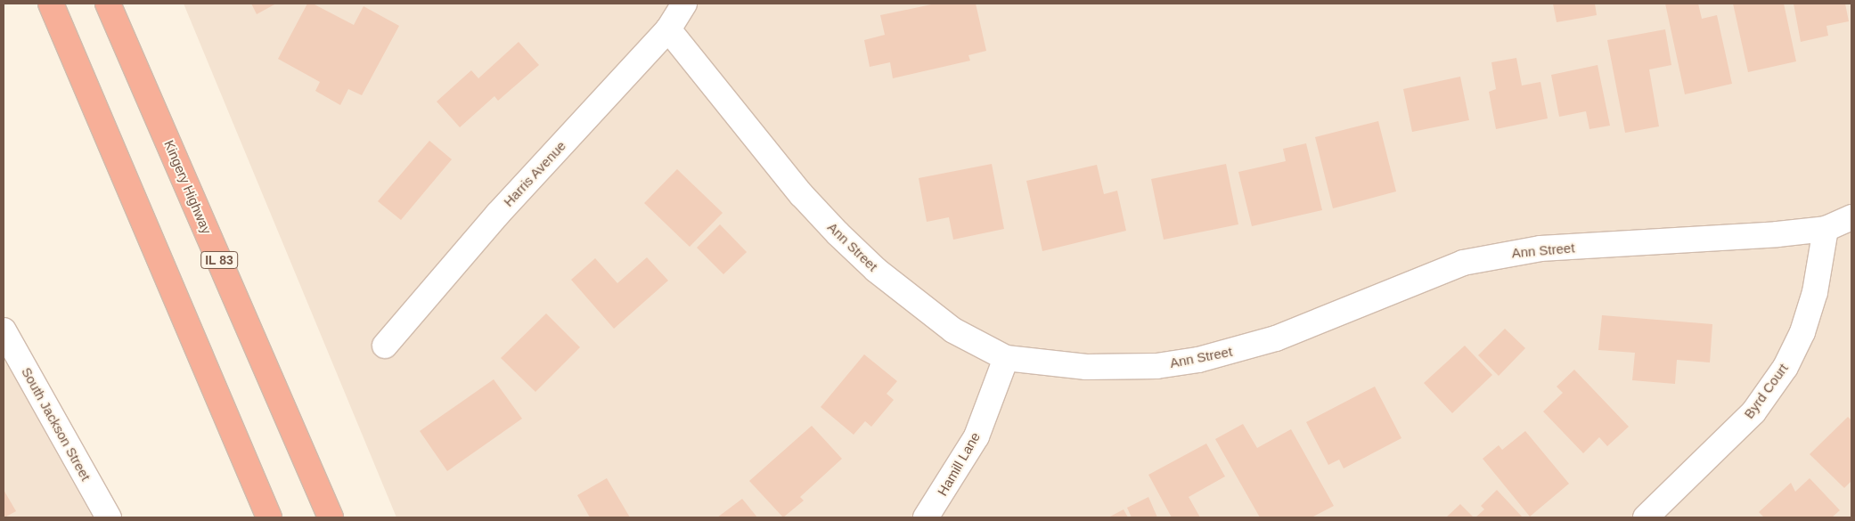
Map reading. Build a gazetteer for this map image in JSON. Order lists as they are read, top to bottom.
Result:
{
  "streets": {
    "highway": ["Kingery Highway", "IL 83"],
    "street": [
      "Harris Avenue",
      "Ann Street",
      "Byrd Court",
      "South Jackson Street",
      "Hamill Lane"
    ]
  },
  "crossings": [
    ["Harris Avenue", "Ann Street"],
    ["Ann Street", "Byrd Court"],
    ["Ann Street", "Hamill Lane"]
  ]
}
